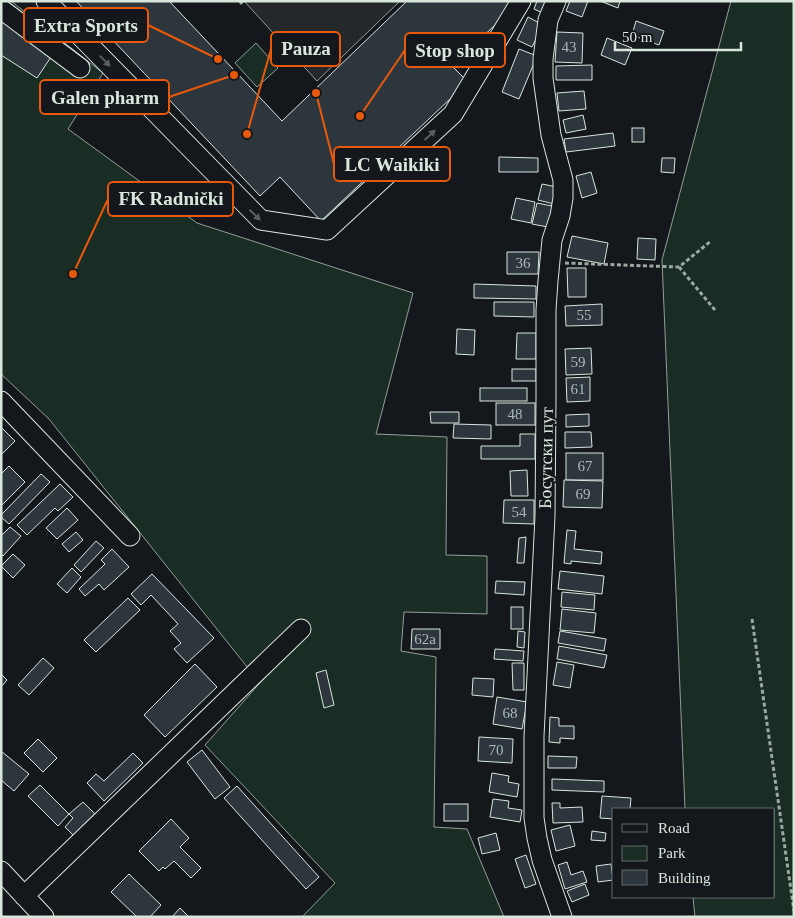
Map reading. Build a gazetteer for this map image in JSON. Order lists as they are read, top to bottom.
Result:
{
  "streets": {
    "street": ["Босутски пут"]
  },
  "places": [
    "Extra Sports",
    "Galen pharm",
    "LC Waikiki",
    "Stop shop",
    "Pauza",
    "FK Radnički"
  ],
  "house_numbers": [
    "43",
    "36",
    "55",
    "59",
    "61",
    "48",
    "67",
    "69",
    "54",
    "62a",
    "68",
    "70"
  ],
  "legend": ["Road", "Park", "Building"],
  "scale_bar": "50 m"
}
